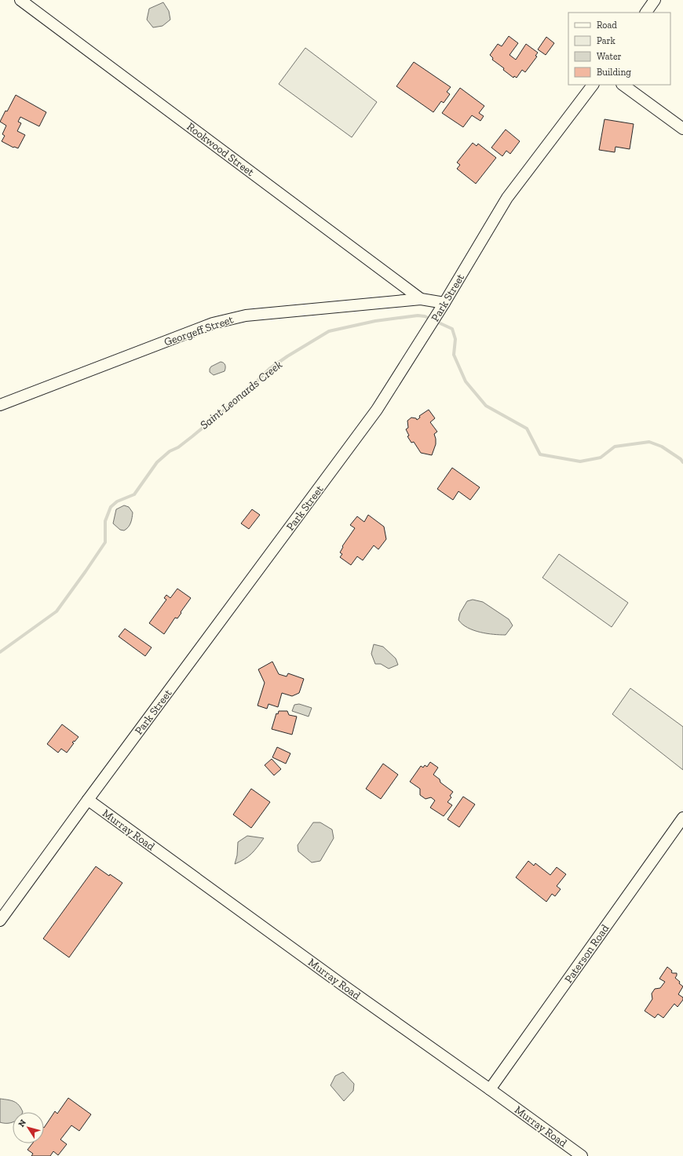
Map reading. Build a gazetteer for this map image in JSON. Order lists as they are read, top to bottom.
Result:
{
  "streets": {
    "street": [
      "Rookwood Street",
      "Park Street",
      "Georgeff Street",
      "Murray Road",
      "Paterson Road"
    ]
  },
  "crossings": [
    ["Rookwood Street", "Georgeff Street"],
    ["Park Street", "Georgeff Street"],
    ["Park Street", "Murray Road"],
    ["Murray Road", "Paterson Road"]
  ],
  "water": ["Saint Leonards Creek"],
  "legend": [
    "Road",
    "Park",
    "Water",
    "Building"
  ],
  "north": "top left"
}
